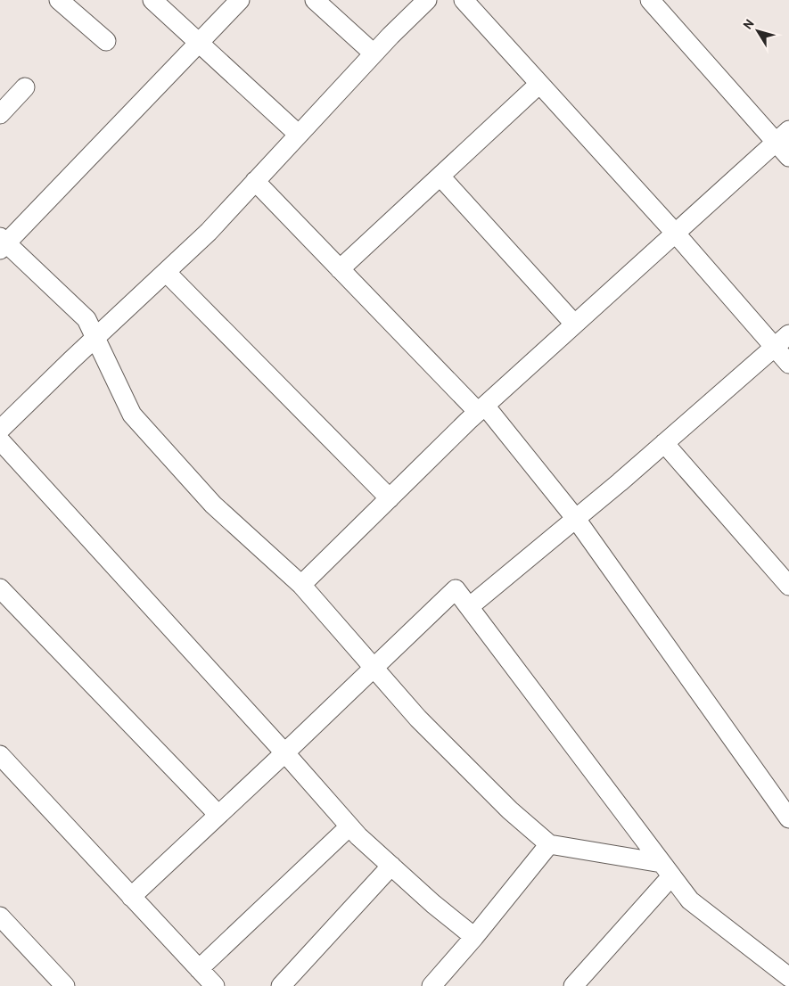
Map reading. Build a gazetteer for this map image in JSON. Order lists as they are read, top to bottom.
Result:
{
  "north": "top left"
}
